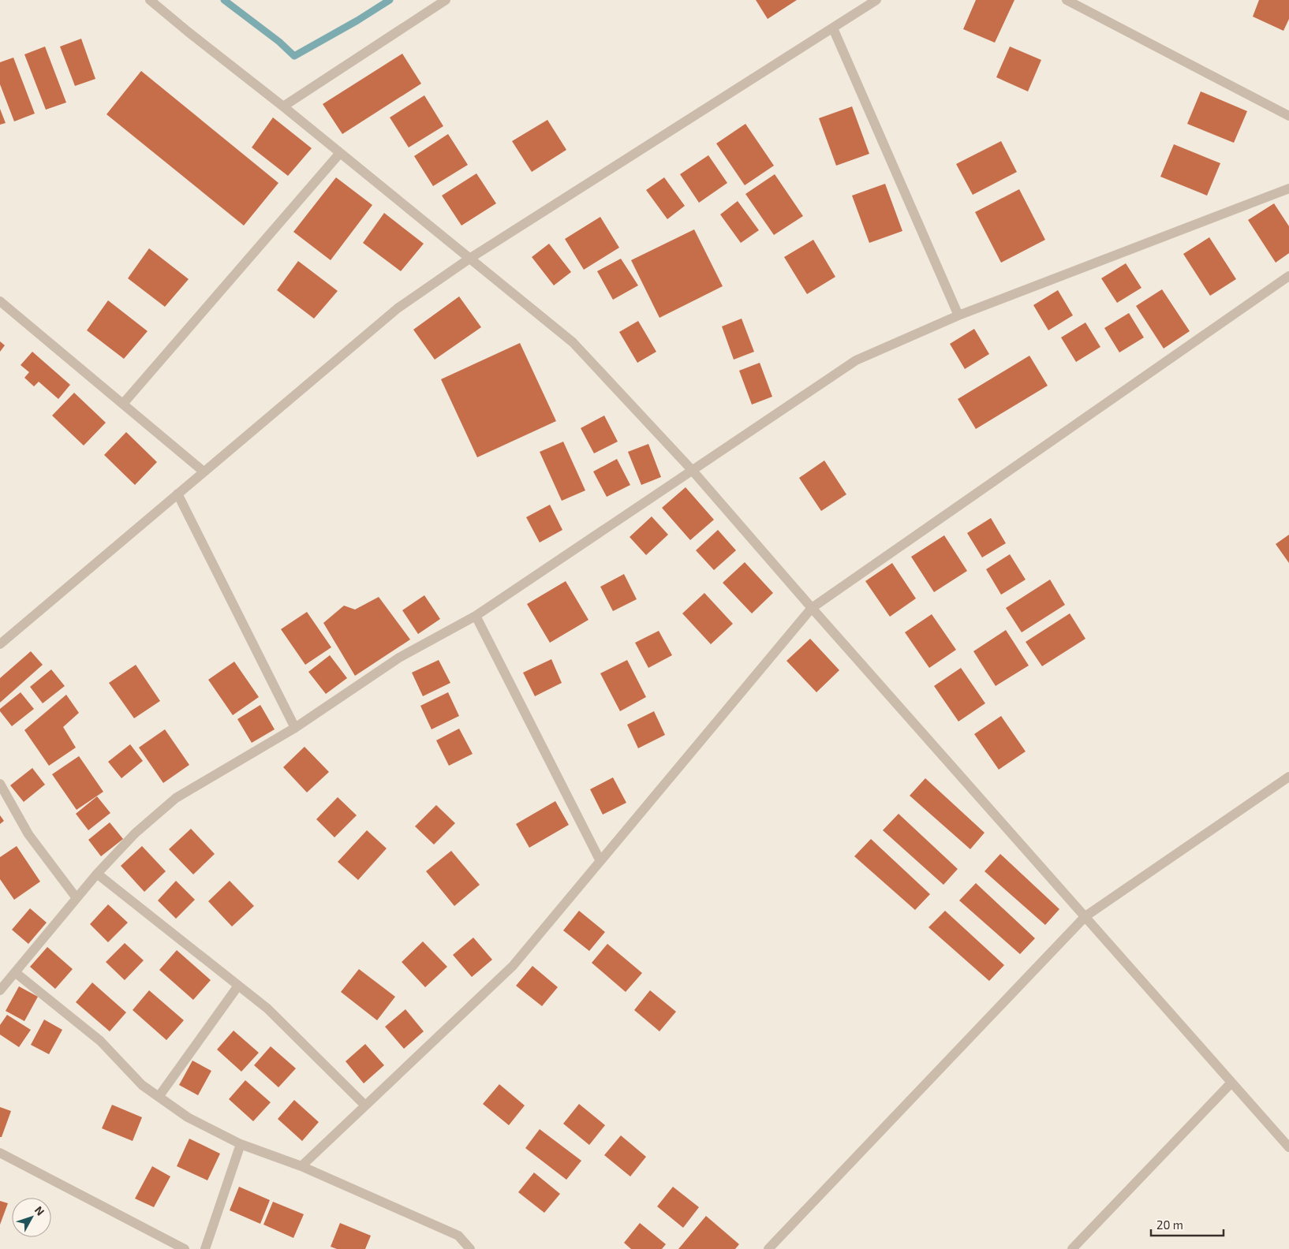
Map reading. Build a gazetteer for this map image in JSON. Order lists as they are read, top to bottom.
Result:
{
  "scale_bar": "20 m",
  "north": "top right"
}
